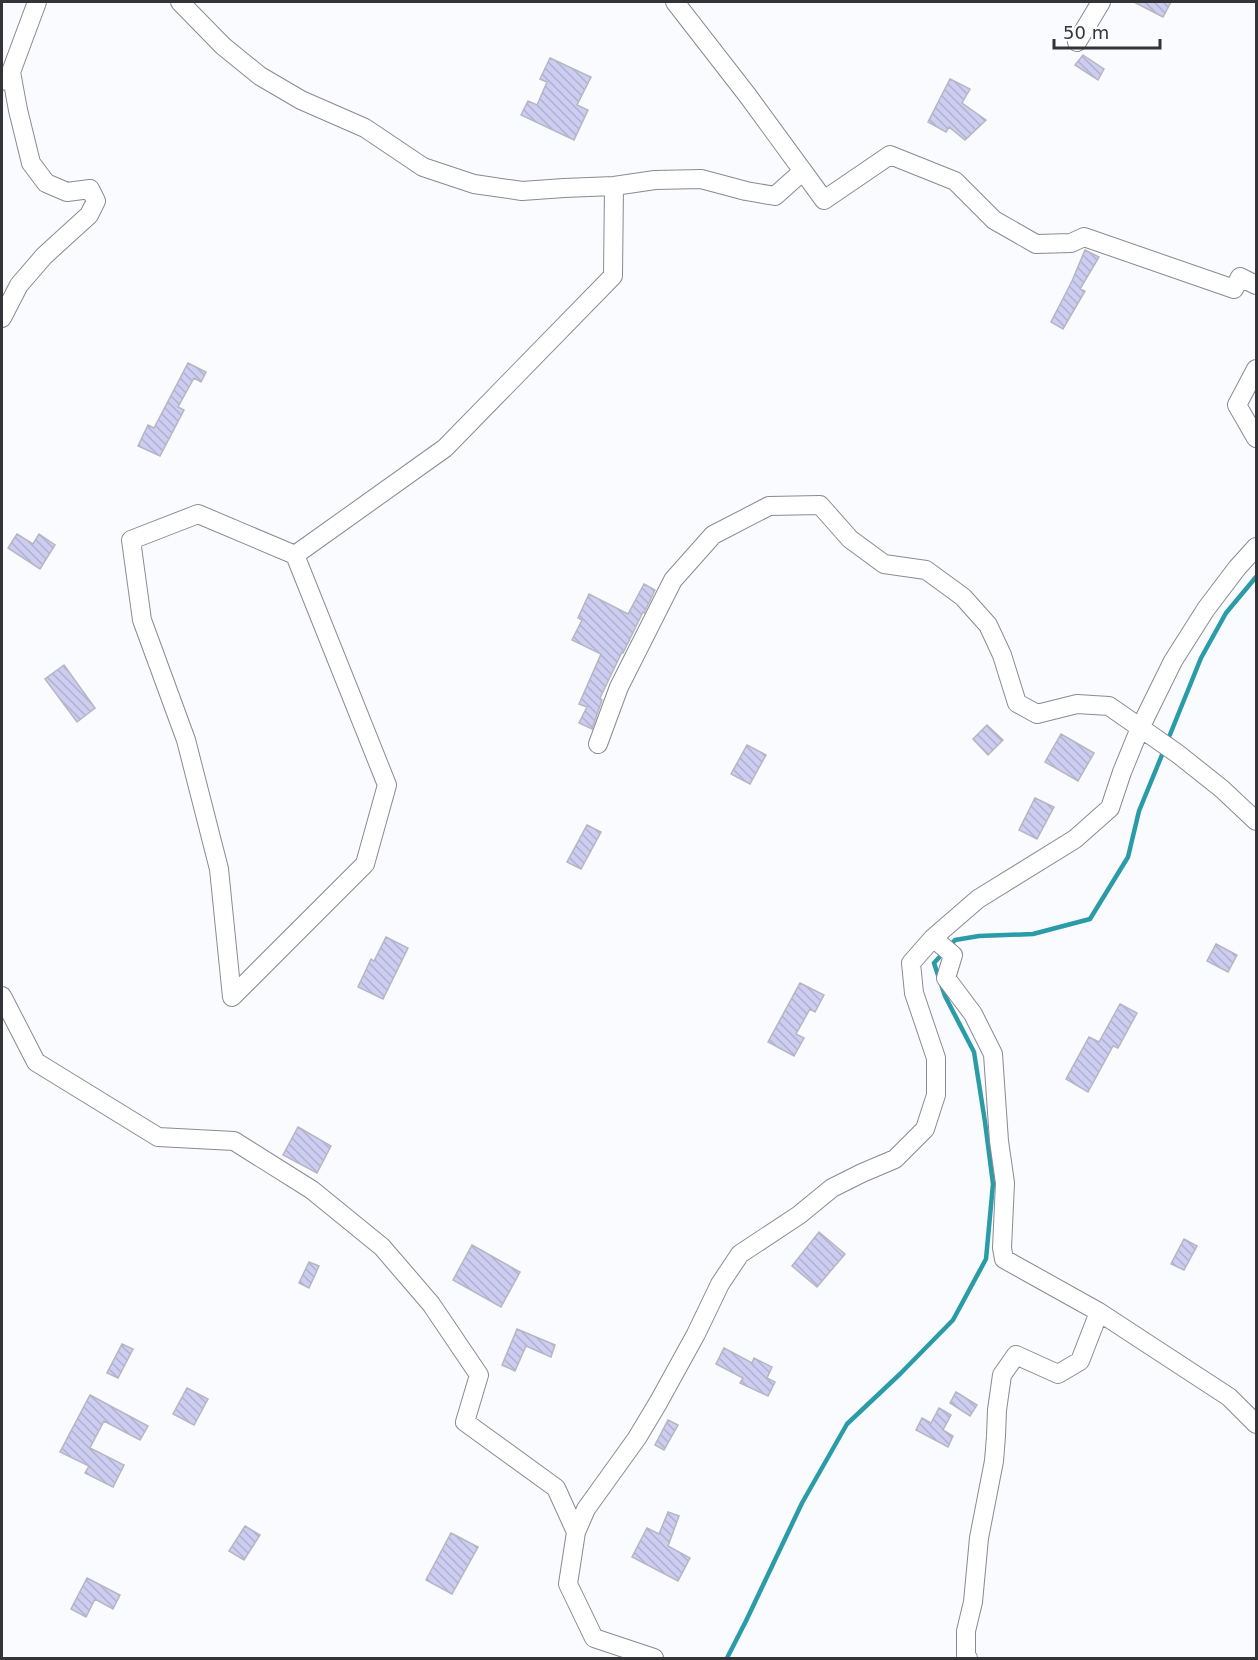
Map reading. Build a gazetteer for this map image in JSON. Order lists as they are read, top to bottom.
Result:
{
  "scale_bar": "50 m"
}
